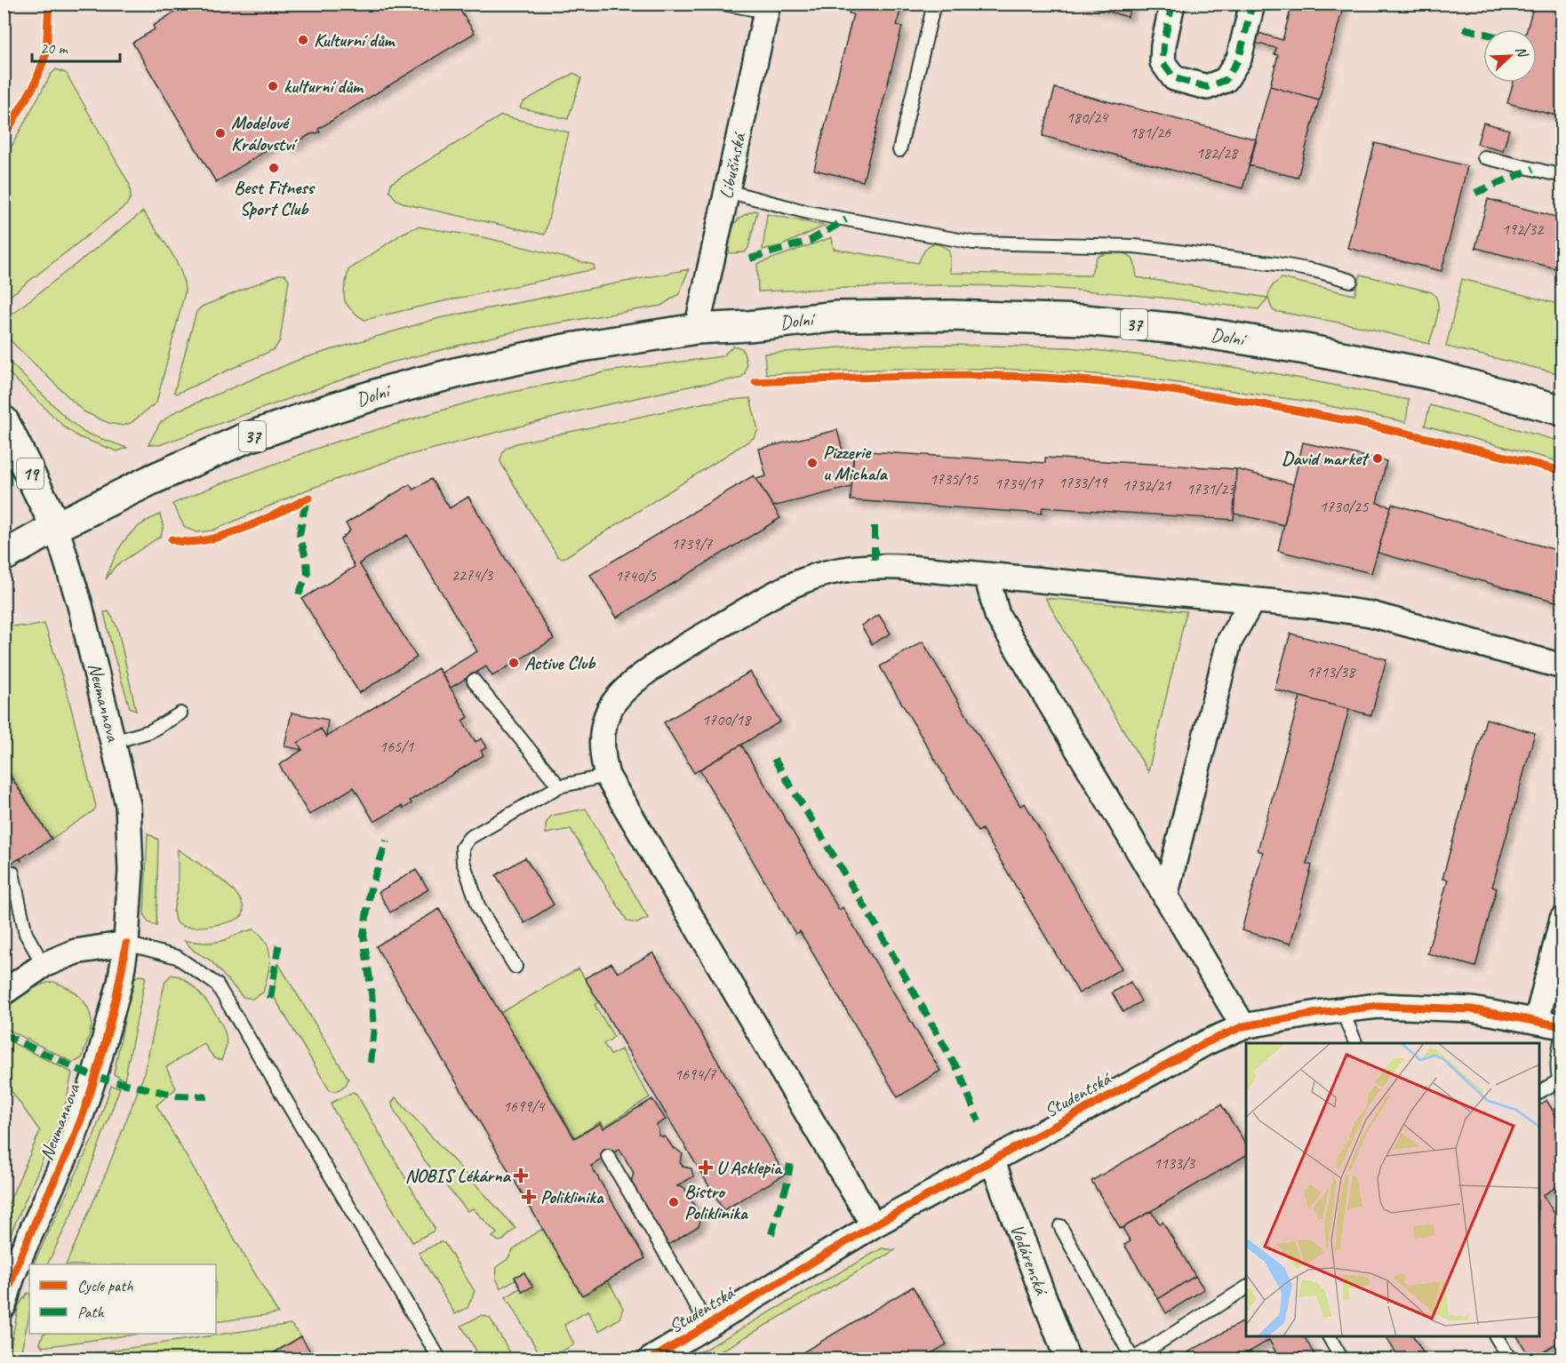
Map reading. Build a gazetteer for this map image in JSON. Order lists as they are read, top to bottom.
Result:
{
  "streets": {
    "main road": ["Dolní", "37", "19"],
    "street": [
      "Libušínská",
      "Neumannova",
      "Studentská",
      "Vodárenská"
    ]
  },
  "crossings": [
    ["Libušínská", "Dolní"],
    ["Dolní", "19"],
    ["Dolní", "Neumannova"],
    ["19", "Neumannova"],
    ["Studentská", "Vodárenská"]
  ],
  "places": {
    "other": [
      "Kulturní dům",
      "kulturní dům",
      "Modelové Království",
      "Best Fitness Sport Club",
      "David market",
      "Pizzerie u Michala",
      "Active Club",
      "Bistro Poliklinika"
    ],
    "health": ["U Asklepia", "NOBIS Lékárna", "Poliklinika"]
  },
  "house_numbers": [
    "180/24",
    "181/26",
    "182/28",
    "192/32",
    "1735/15",
    "1733/19",
    "1734/17",
    "1732/21",
    "1731/23",
    "1730/25",
    "1739/7",
    "2274/3",
    "1740/5",
    "1713/38",
    "1700/18",
    "165/1",
    "1694/7",
    "1699/4",
    "1133/3"
  ],
  "legend": ["Cycle path", "Path"],
  "scale_bar": "20 m",
  "north": "top right"
}
